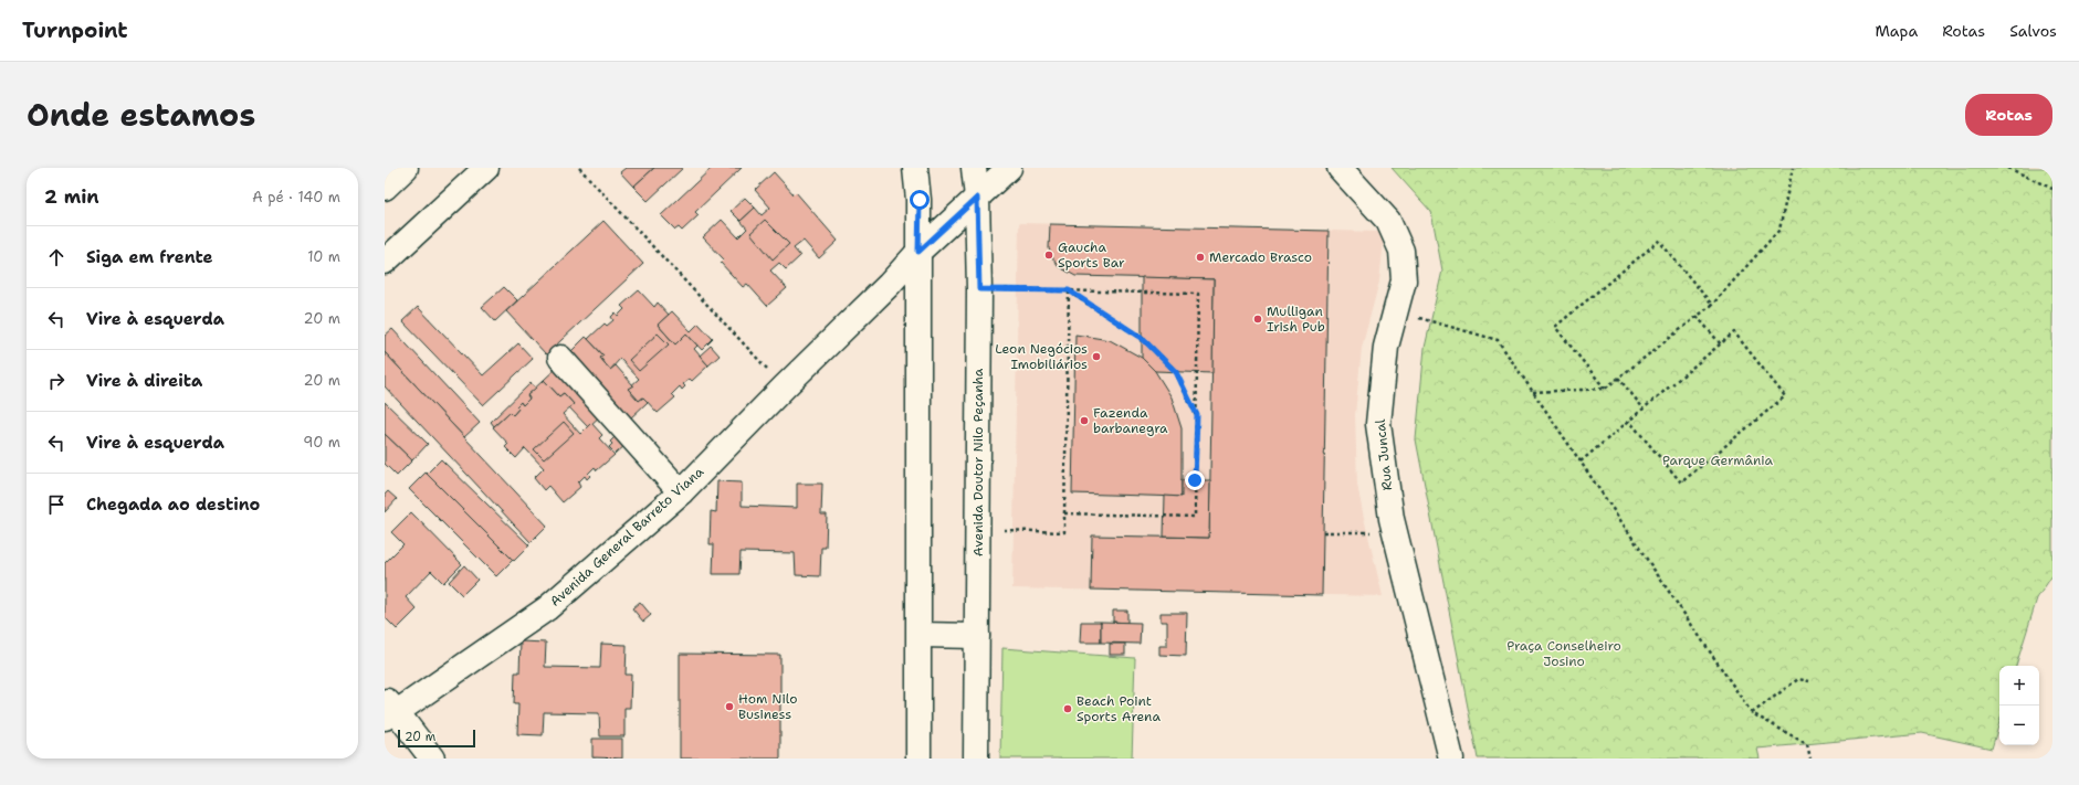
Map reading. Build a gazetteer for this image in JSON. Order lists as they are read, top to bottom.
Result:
{
  "streets": {
    "street": ["Rua Juncal", "Avenida Doutor Nilo Peçanha", "Avenida General Barreto Viana"]
  },
  "crossings": [
    ["Avenida Doutor Nilo Peçanha", "Avenida General Barreto Viana"]
  ],
  "parks": ["Parque Germânia", "Praça Conselheiro Josino"],
  "places": [
    "Gaucha Sports Bar",
    "Mercado Brasco",
    "Mulligan Irish Pub",
    "Leon Negócios Imobiliários",
    "Fazenda barbanegra",
    "Hom Nilo Business",
    "Beach Point Sports Arena"
  ],
  "scale_bar": "20 m",
  "page": {
    "header": "Turnpoint",
    "nav": ["Mapa", "Rotas", "Salvos"],
    "title": "Onde estamos",
    "buttons": "Rotas",
    "heading": ["2 min", "A pé · 140 m"],
    "list": [
      ["Siga em frente", "10 m"],
      ["Vire à esquerda", "20 m"],
      ["Vire à direita", "20 m"],
      ["Vire à esquerda", "90 m"],
      "Chegada ao destino"
    ],
    "map_buttons": ["+", "−"],
    "scale": "20 m"
  }
}
